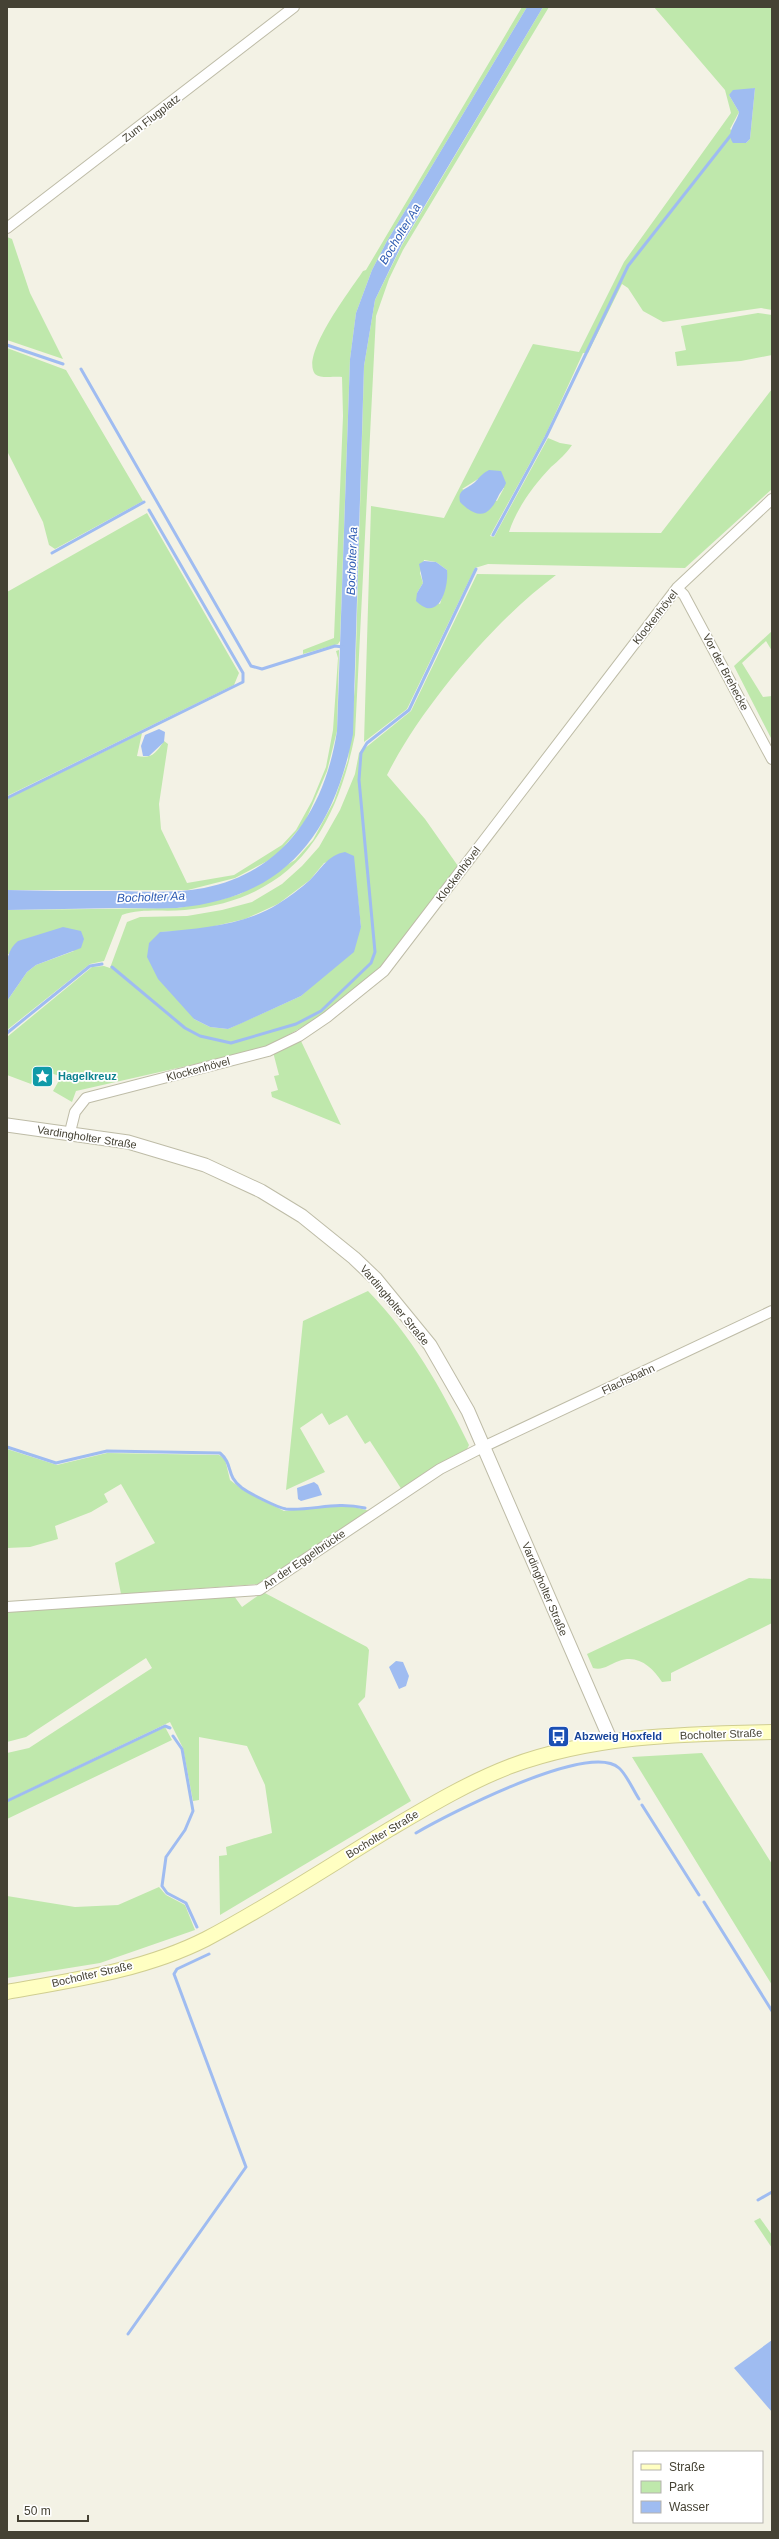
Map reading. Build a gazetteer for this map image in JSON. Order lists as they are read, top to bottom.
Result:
{
  "streets": {
    "main road": ["Bocholter Straße"],
    "street": [
      "Zum Flugplatz",
      "Klockenhövel",
      "Vor der Brehecke",
      "Vardingholter Straße",
      "Flachsbahn",
      "An der Eggelbrücke"
    ]
  },
  "crossings": [
    ["Klockenhövel", "Vor der Brehecke"],
    ["Klockenhövel", "Vardingholter Straße"],
    ["Vardingholter Straße", "Flachsbahn"],
    ["Vardingholter Straße", "An der Eggelbrücke"],
    ["Vardingholter Straße", "Bocholter Straße"],
    ["Flachsbahn", "An der Eggelbrücke"]
  ],
  "water": ["Bocholter Aa"],
  "places": {
    "place": ["Hagelkreuz"],
    "bus stop": ["Abzweig Hoxfeld"]
  },
  "legend": ["Straße", "Park", "Wasser"],
  "scale_bar": "50 m"
}
